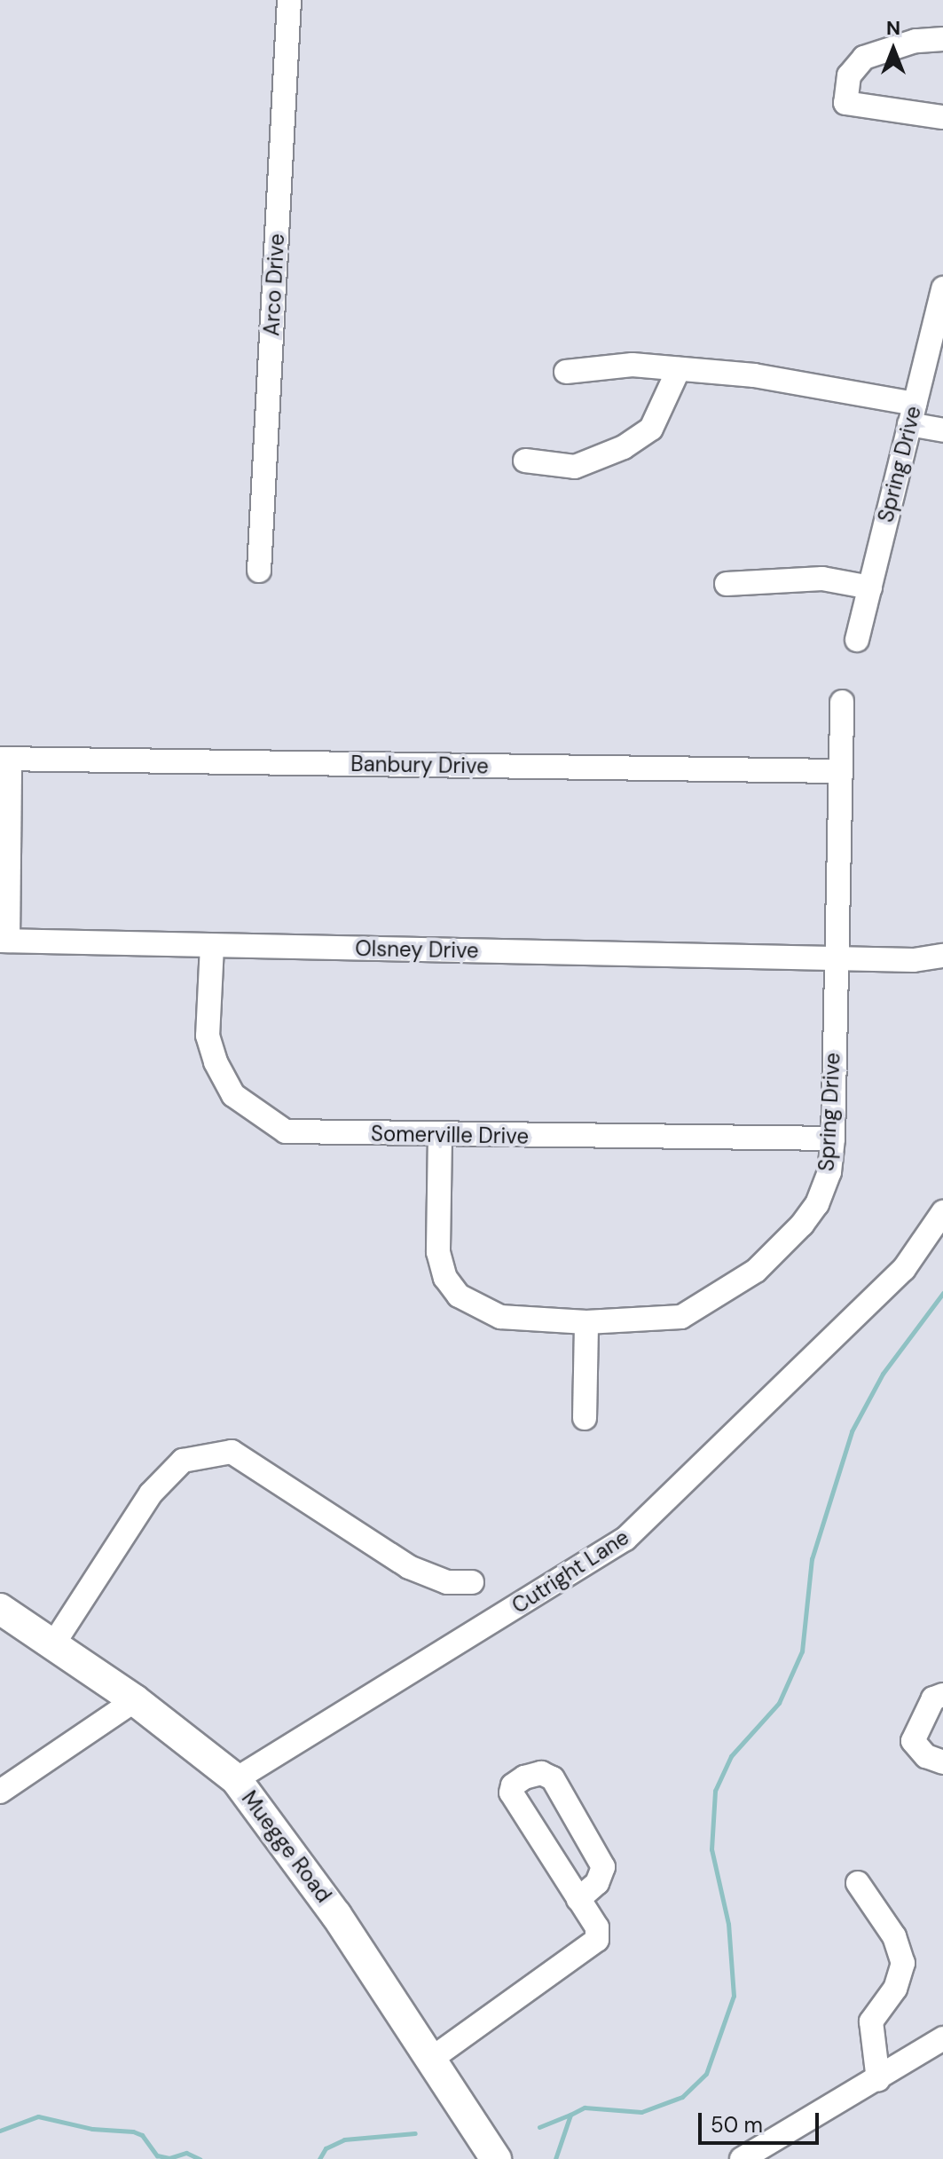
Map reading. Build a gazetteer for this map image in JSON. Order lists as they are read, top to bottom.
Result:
{
  "streets": {
    "main road": ["Muegge Road"],
    "street": [
      "Arco Drive",
      "Spring Drive",
      "Banbury Drive",
      "Olsney Drive",
      "Somerville Drive",
      "Cutright Lane"
    ]
  },
  "crossings": [
    ["Spring Drive", "Banbury Drive"],
    ["Spring Drive", "Olsney Drive"],
    ["Spring Drive", "Somerville Drive"],
    ["Olsney Drive", "Somerville Drive"],
    ["Cutright Lane", "Muegge Road"]
  ],
  "scale_bar": "50 m",
  "north": "top"
}
